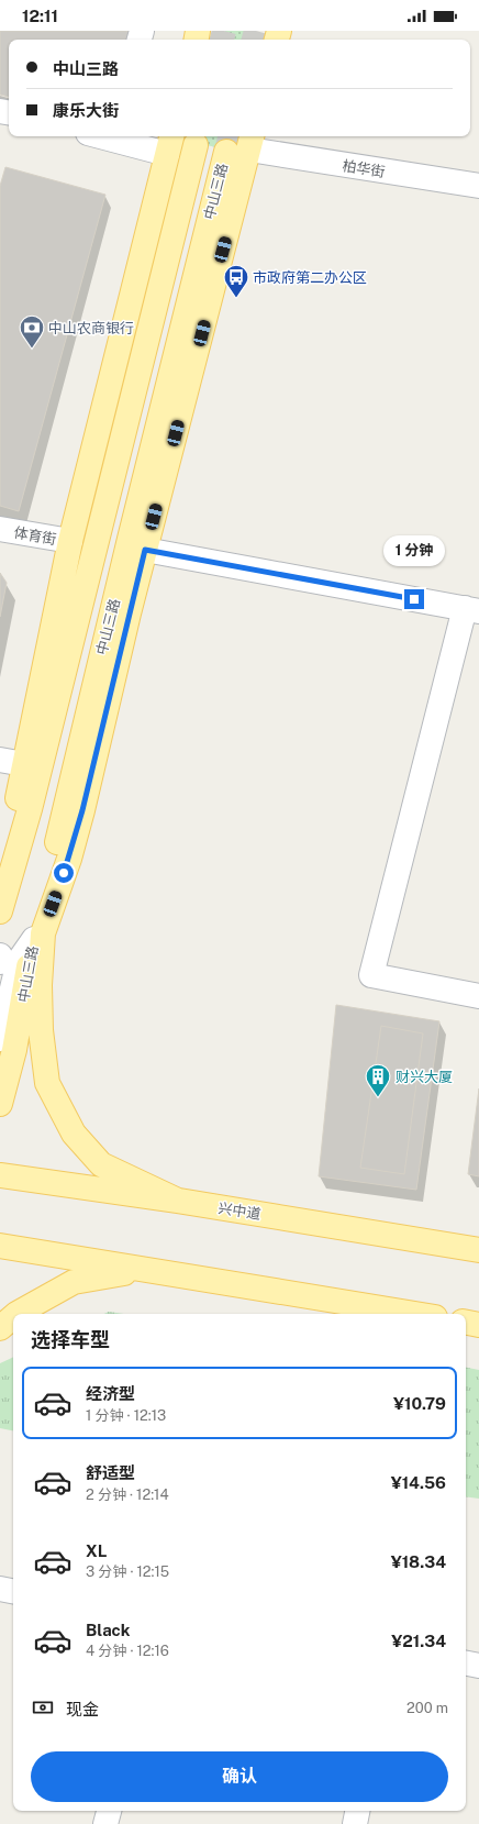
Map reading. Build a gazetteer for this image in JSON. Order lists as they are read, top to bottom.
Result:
{
  "streets": {
    "main road": ["中山三路", "兴中道"],
    "street": ["柏华街", "体育街"]
  },
  "crossings": [
    ["柏华街", "中山三路"]
  ],
  "places": {
    "bus stop": ["市政府第二办公区"],
    "bank": ["中山农商银行"],
    "building": ["财兴大厦"]
  },
  "page": {
    "status": "12:11",
    "banner": ["中山三路", "康乐大街"],
    "bubble": "1 分钟",
    "heading": "选择车型",
    "list": [
      {
        "name": "经济型",
        "note": "1 分钟 · 12:13",
        "value": "¥10.79"
      },
      {
        "name": "舒适型",
        "note": "2 分钟 · 12:14",
        "value": "¥14.56"
      },
      {
        "name": "XL",
        "note": "3 分钟 · 12:15",
        "value": "¥18.34"
      },
      {
        "name": "Black",
        "note": "4 分钟 · 12:16",
        "value": "¥21.34"
      }
    ],
    "pay": ["现金", "200 m"],
    "buttons": "确认"
  }
}
